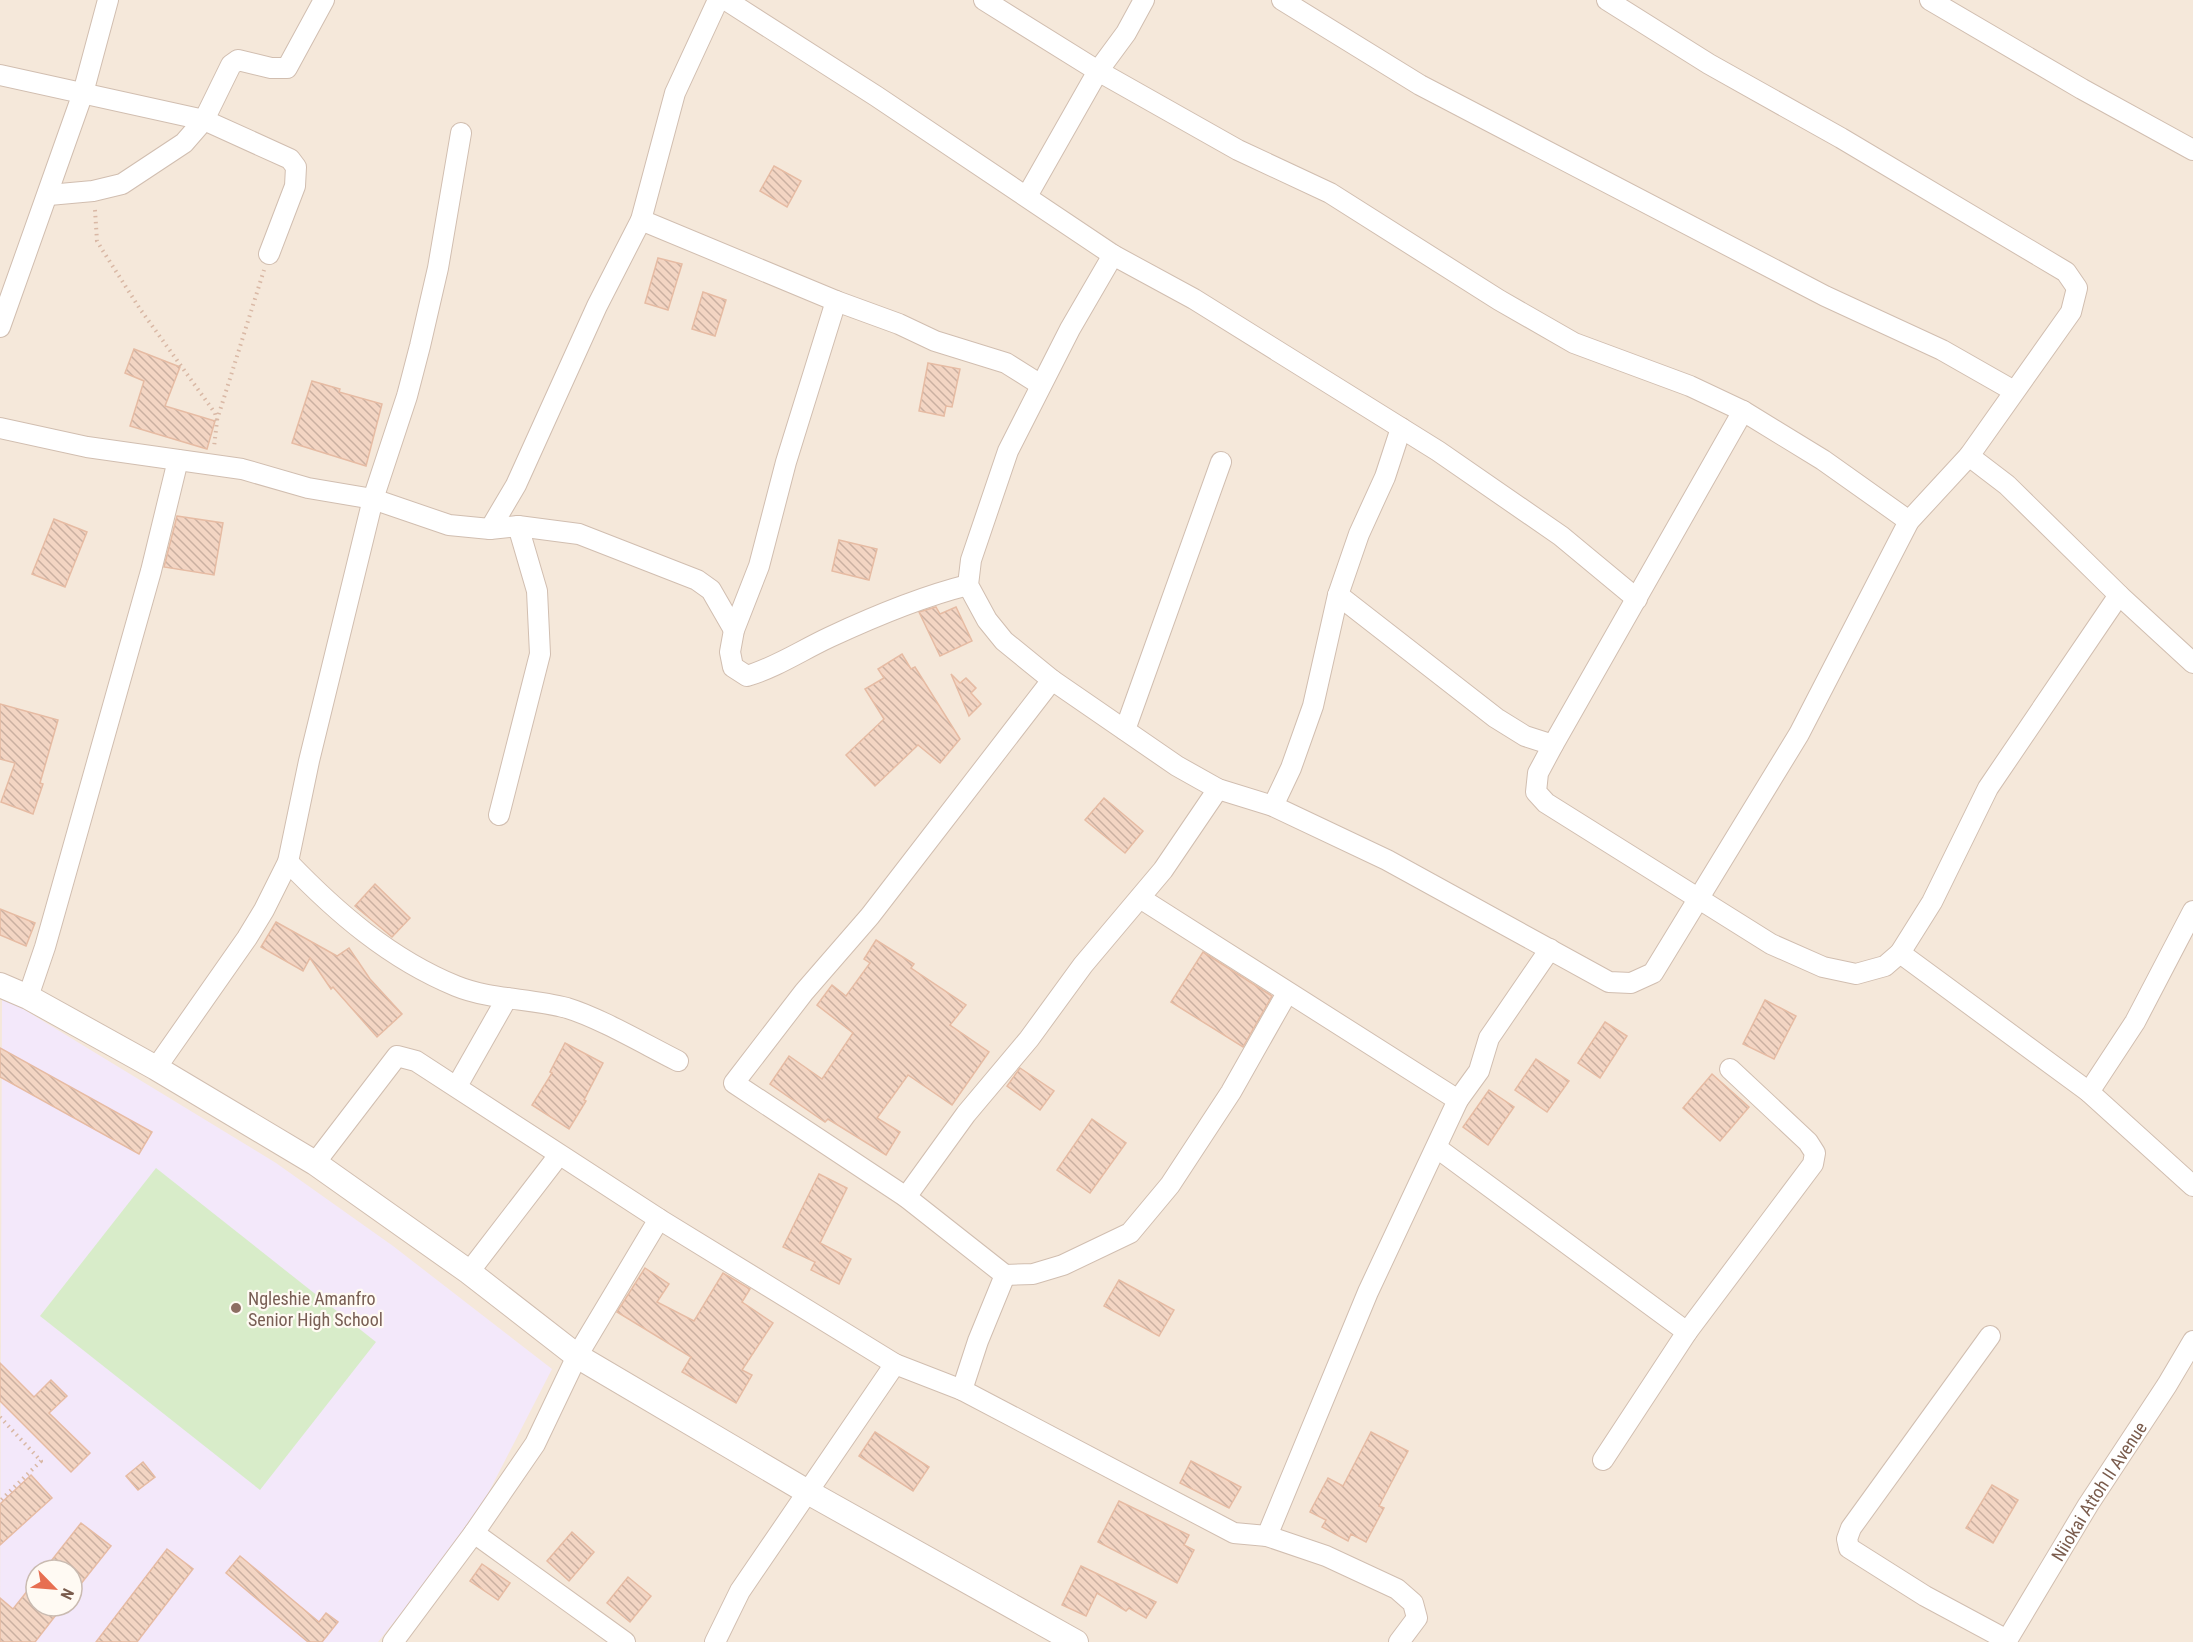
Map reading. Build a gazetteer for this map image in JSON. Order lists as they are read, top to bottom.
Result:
{
  "streets": {
    "street": ["Niiokai Attoh II Avenue"]
  },
  "places": ["Ngleshie Amanfro Senior High School"],
  "north": "bottom right"
}
